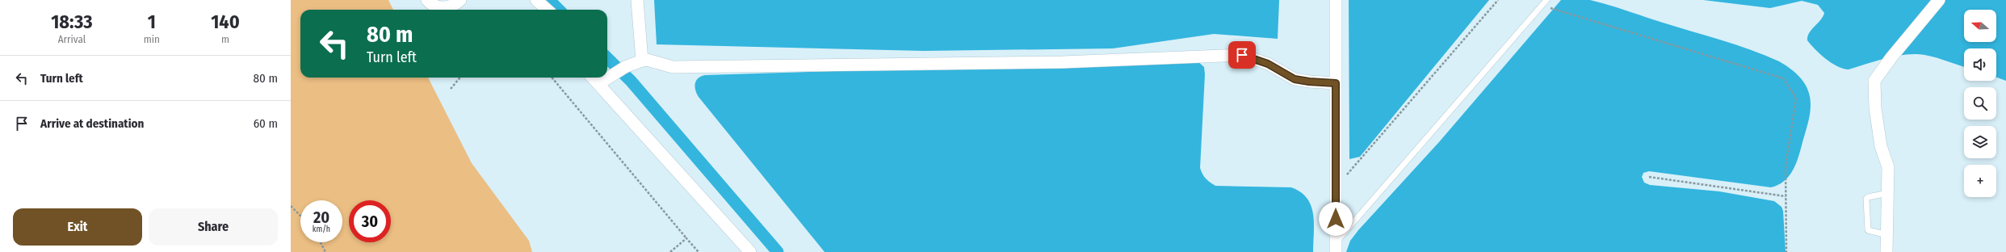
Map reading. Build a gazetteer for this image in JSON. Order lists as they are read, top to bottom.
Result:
{
  "north": "left",
  "page": {
    "eta": [
      "18:33",
      "Arrival",
      "1",
      "min",
      "140",
      "m"
    ],
    "map_buttons": "+",
    "turn": ["80 m", "Turn left"],
    "list": [
      {
        "name": "Turn left",
        "value": "80 m"
      },
      {
        "name": "Arrive at destination",
        "value": "60 m"
      }
    ],
    "speed": "20 km/h",
    "limit": "30",
    "buttons": ["Exit", "Share"]
  }
}
